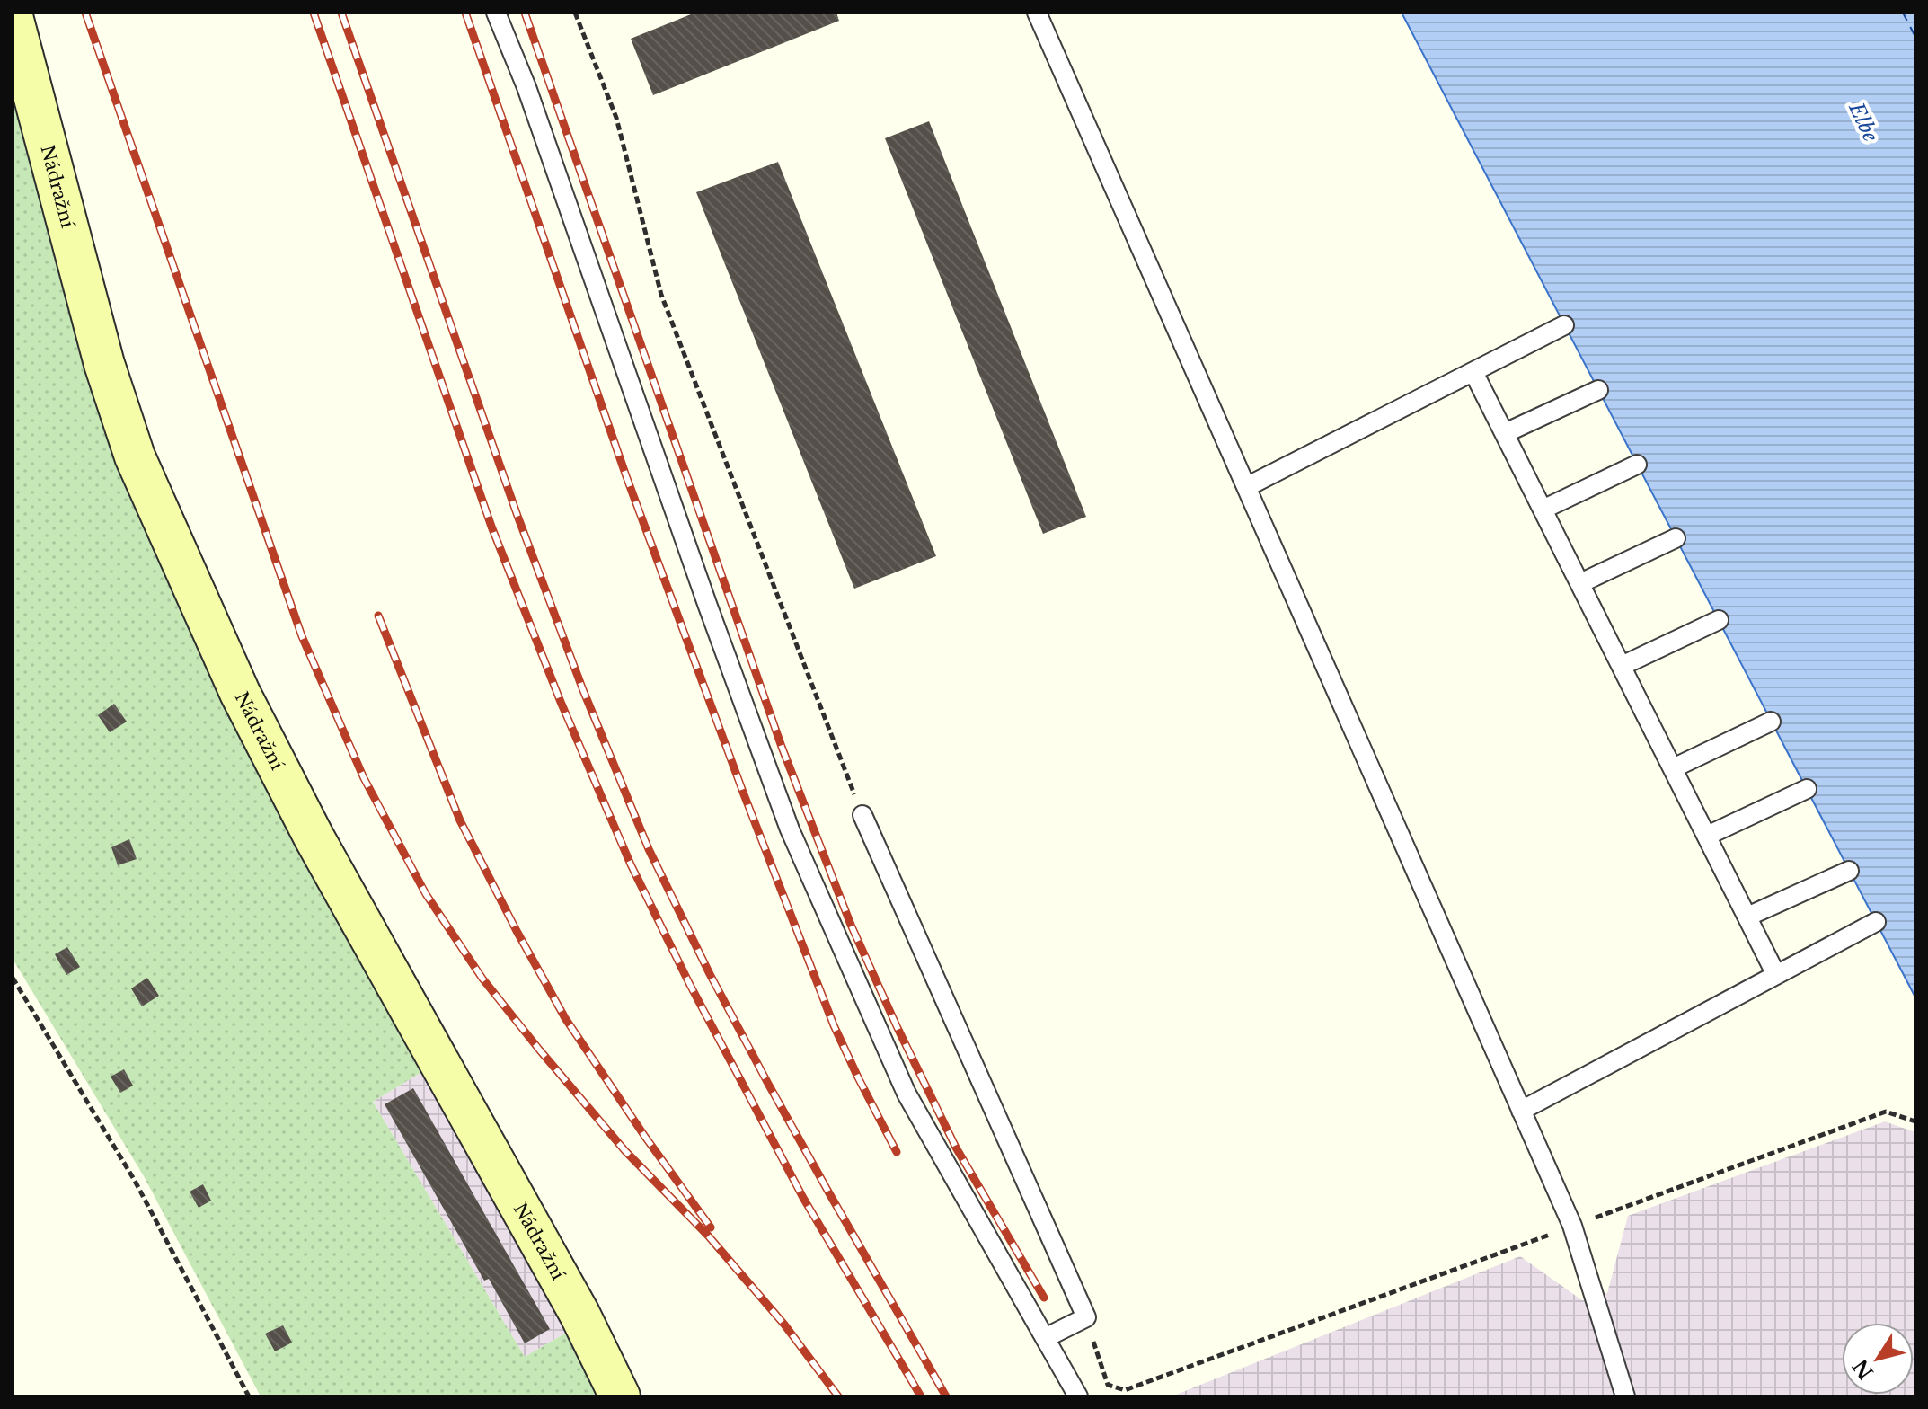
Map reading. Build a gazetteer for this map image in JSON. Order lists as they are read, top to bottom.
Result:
{
  "streets": {
    "main road": ["Nádražní"]
  },
  "water": ["Elbe"],
  "north": "bottom left"
}
